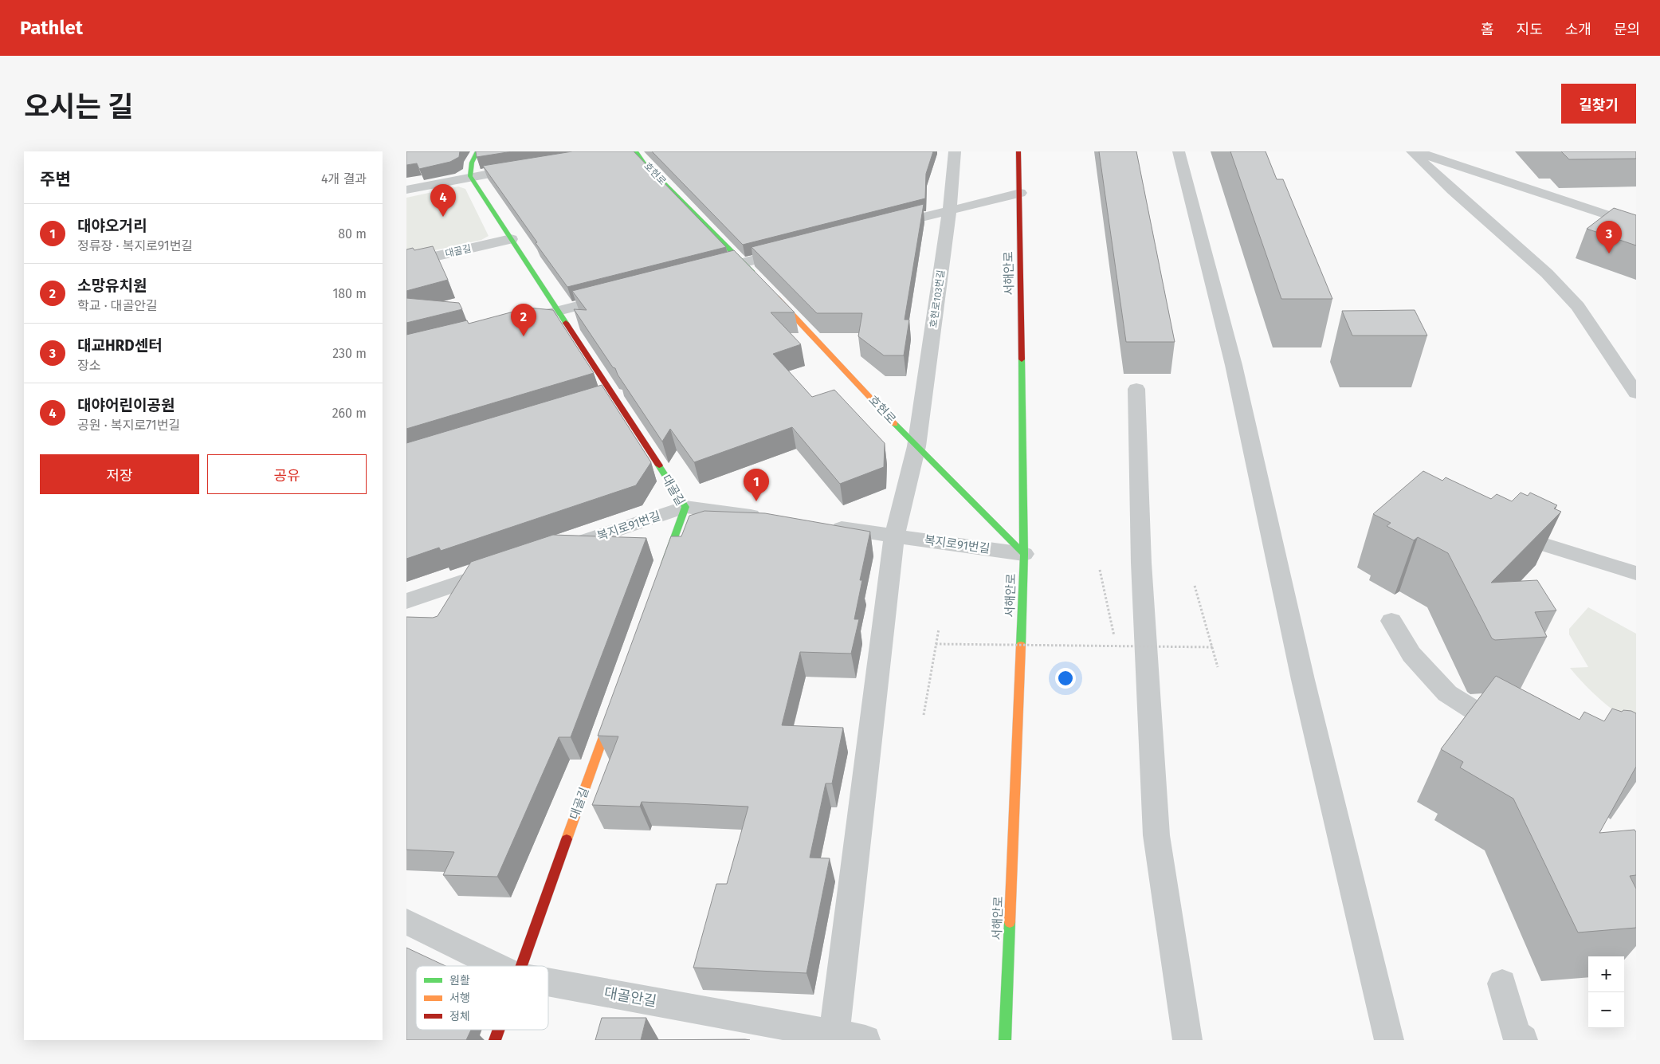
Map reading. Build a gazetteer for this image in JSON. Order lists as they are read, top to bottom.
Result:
{
  "streets": {
    "main road": ["호현로", "대골길", "서해안로"],
    "street": ["호현로103번길", "복지로91번길", "대골안길"]
  },
  "crossings": [
    ["호현로", "서해안로"],
    ["호현로", "호현로103번길"],
    ["호현로", "복지로91번길"],
    ["대골길", "복지로91번길"],
    ["서해안로", "복지로91번길"],
    ["호현로103번길", "복지로91번길"],
    ["호현로103번길", "대골안길"]
  ],
  "legend": ["원활", "서행", "정체"],
  "page": {
    "header": "Pathlet",
    "nav": [
      "홈",
      "지도",
      "소개",
      "문의"
    ],
    "title": "오시는 길",
    "buttons": [
      "길찾기",
      ["저장", "공유"]
    ],
    "heading": ["주변", "4개 결과"],
    "pins": [
      "4",
      "3",
      "2",
      "1"
    ],
    "list": [
      {
        "mark": "1",
        "name": "대야오거리",
        "note": "정류장 · 복지로91번길",
        "value": "80 m"
      },
      {
        "mark": "2",
        "name": "소망유치원",
        "note": "학교 · 대골안길",
        "value": "180 m"
      },
      {
        "mark": "3",
        "name": "대교HRD센터",
        "note": "장소",
        "value": "230 m"
      },
      {
        "mark": "4",
        "name": "대야어린이공원",
        "note": "공원 · 복지로71번길",
        "value": "260 m"
      }
    ],
    "map_buttons": ["+", "−"]
  }
}
